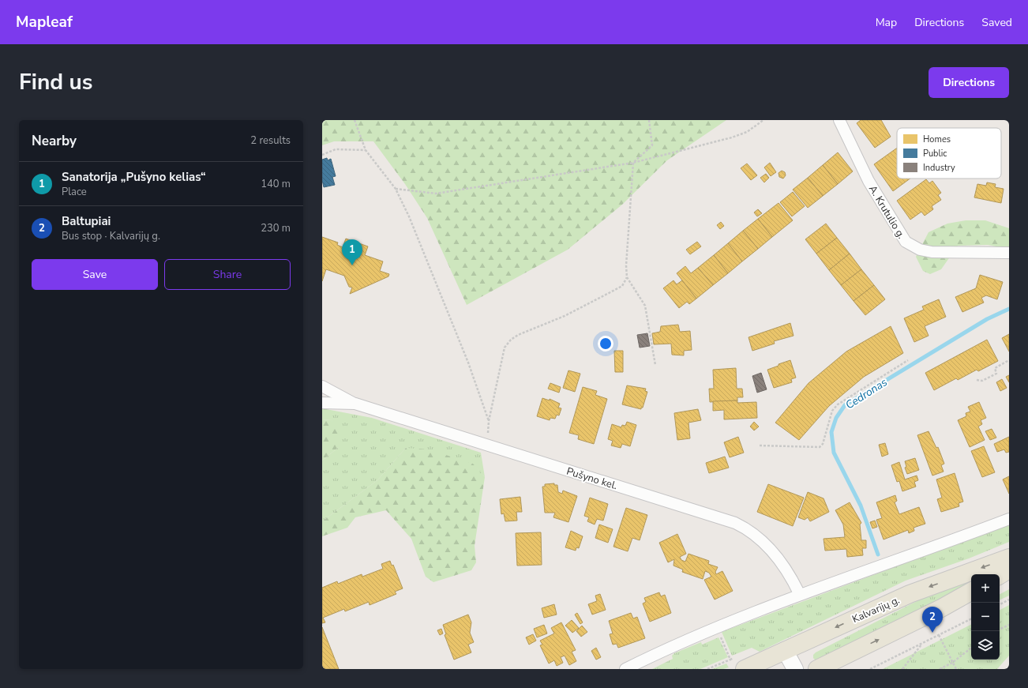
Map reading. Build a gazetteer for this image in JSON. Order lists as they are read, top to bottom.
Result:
{
  "streets": {
    "main road": ["Kalvarijų g."],
    "street": ["A. Krutulio g.", "Pušyno kel."]
  },
  "water": ["Cedronas"],
  "legend": ["Homes", "Public", "Industry"],
  "page": {
    "header": "Mapleaf",
    "nav": ["Map", "Directions", "Saved"],
    "title": "Find us",
    "buttons": [
      "Directions",
      ["Save", "Share"]
    ],
    "heading": ["Nearby", "2 results"],
    "list": [
      {
        "mark": "1",
        "name": "Sanatorija „Pušyno kelias“",
        "note": "Place",
        "value": "140 m"
      },
      {
        "mark": "2",
        "name": "Baltupiai",
        "note": "Bus stop · Kalvarijų g.",
        "value": "230 m"
      }
    ],
    "pins": ["1", "2"],
    "map_buttons": ["+", "−"]
  }
}
